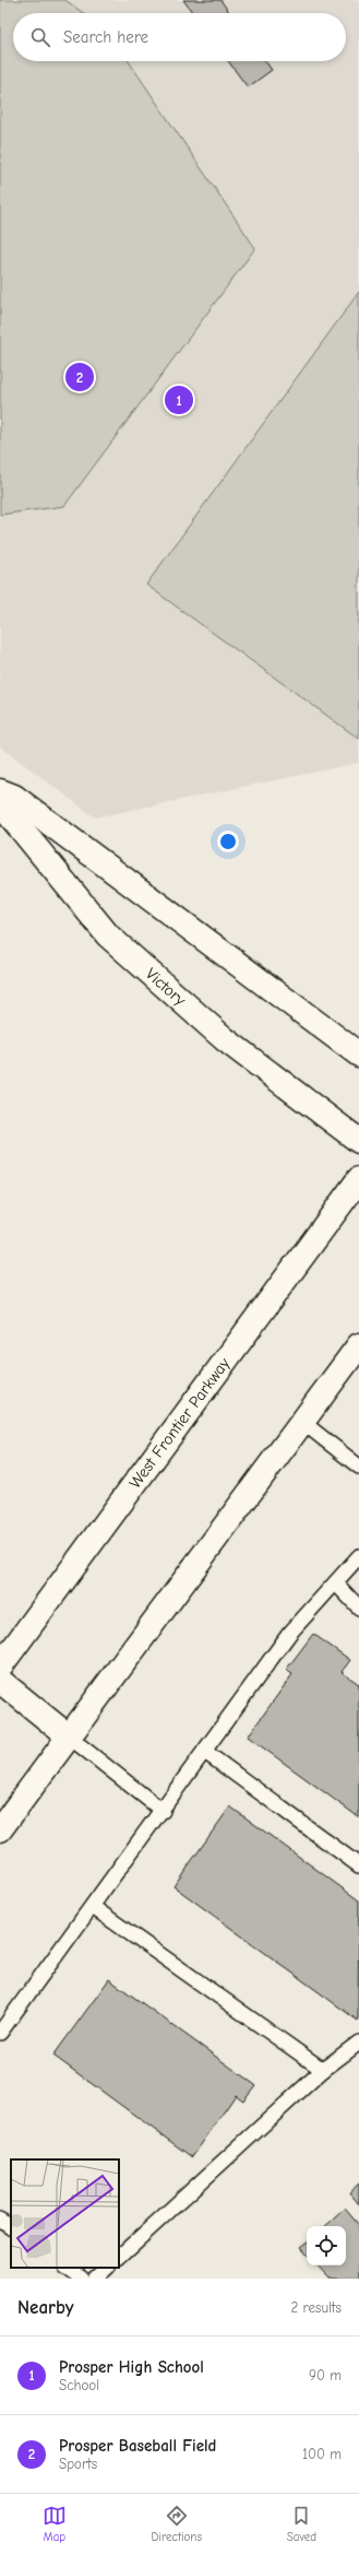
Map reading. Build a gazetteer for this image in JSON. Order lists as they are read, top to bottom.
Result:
{
  "streets": {
    "street": ["Victory", "West Frontier Parkway"]
  },
  "page": {
    "search": "Search here",
    "pins": ["2", "1"],
    "heading": ["Nearby", "2 results"],
    "list": [
      {
        "mark": "1",
        "name": "Prosper High School",
        "note": "School",
        "value": "90 m"
      },
      {
        "mark": "2",
        "name": "Prosper Baseball Field",
        "note": "Sports",
        "value": "100 m"
      }
    ],
    "nav": ["Map", "Directions", "Saved"]
  }
}
